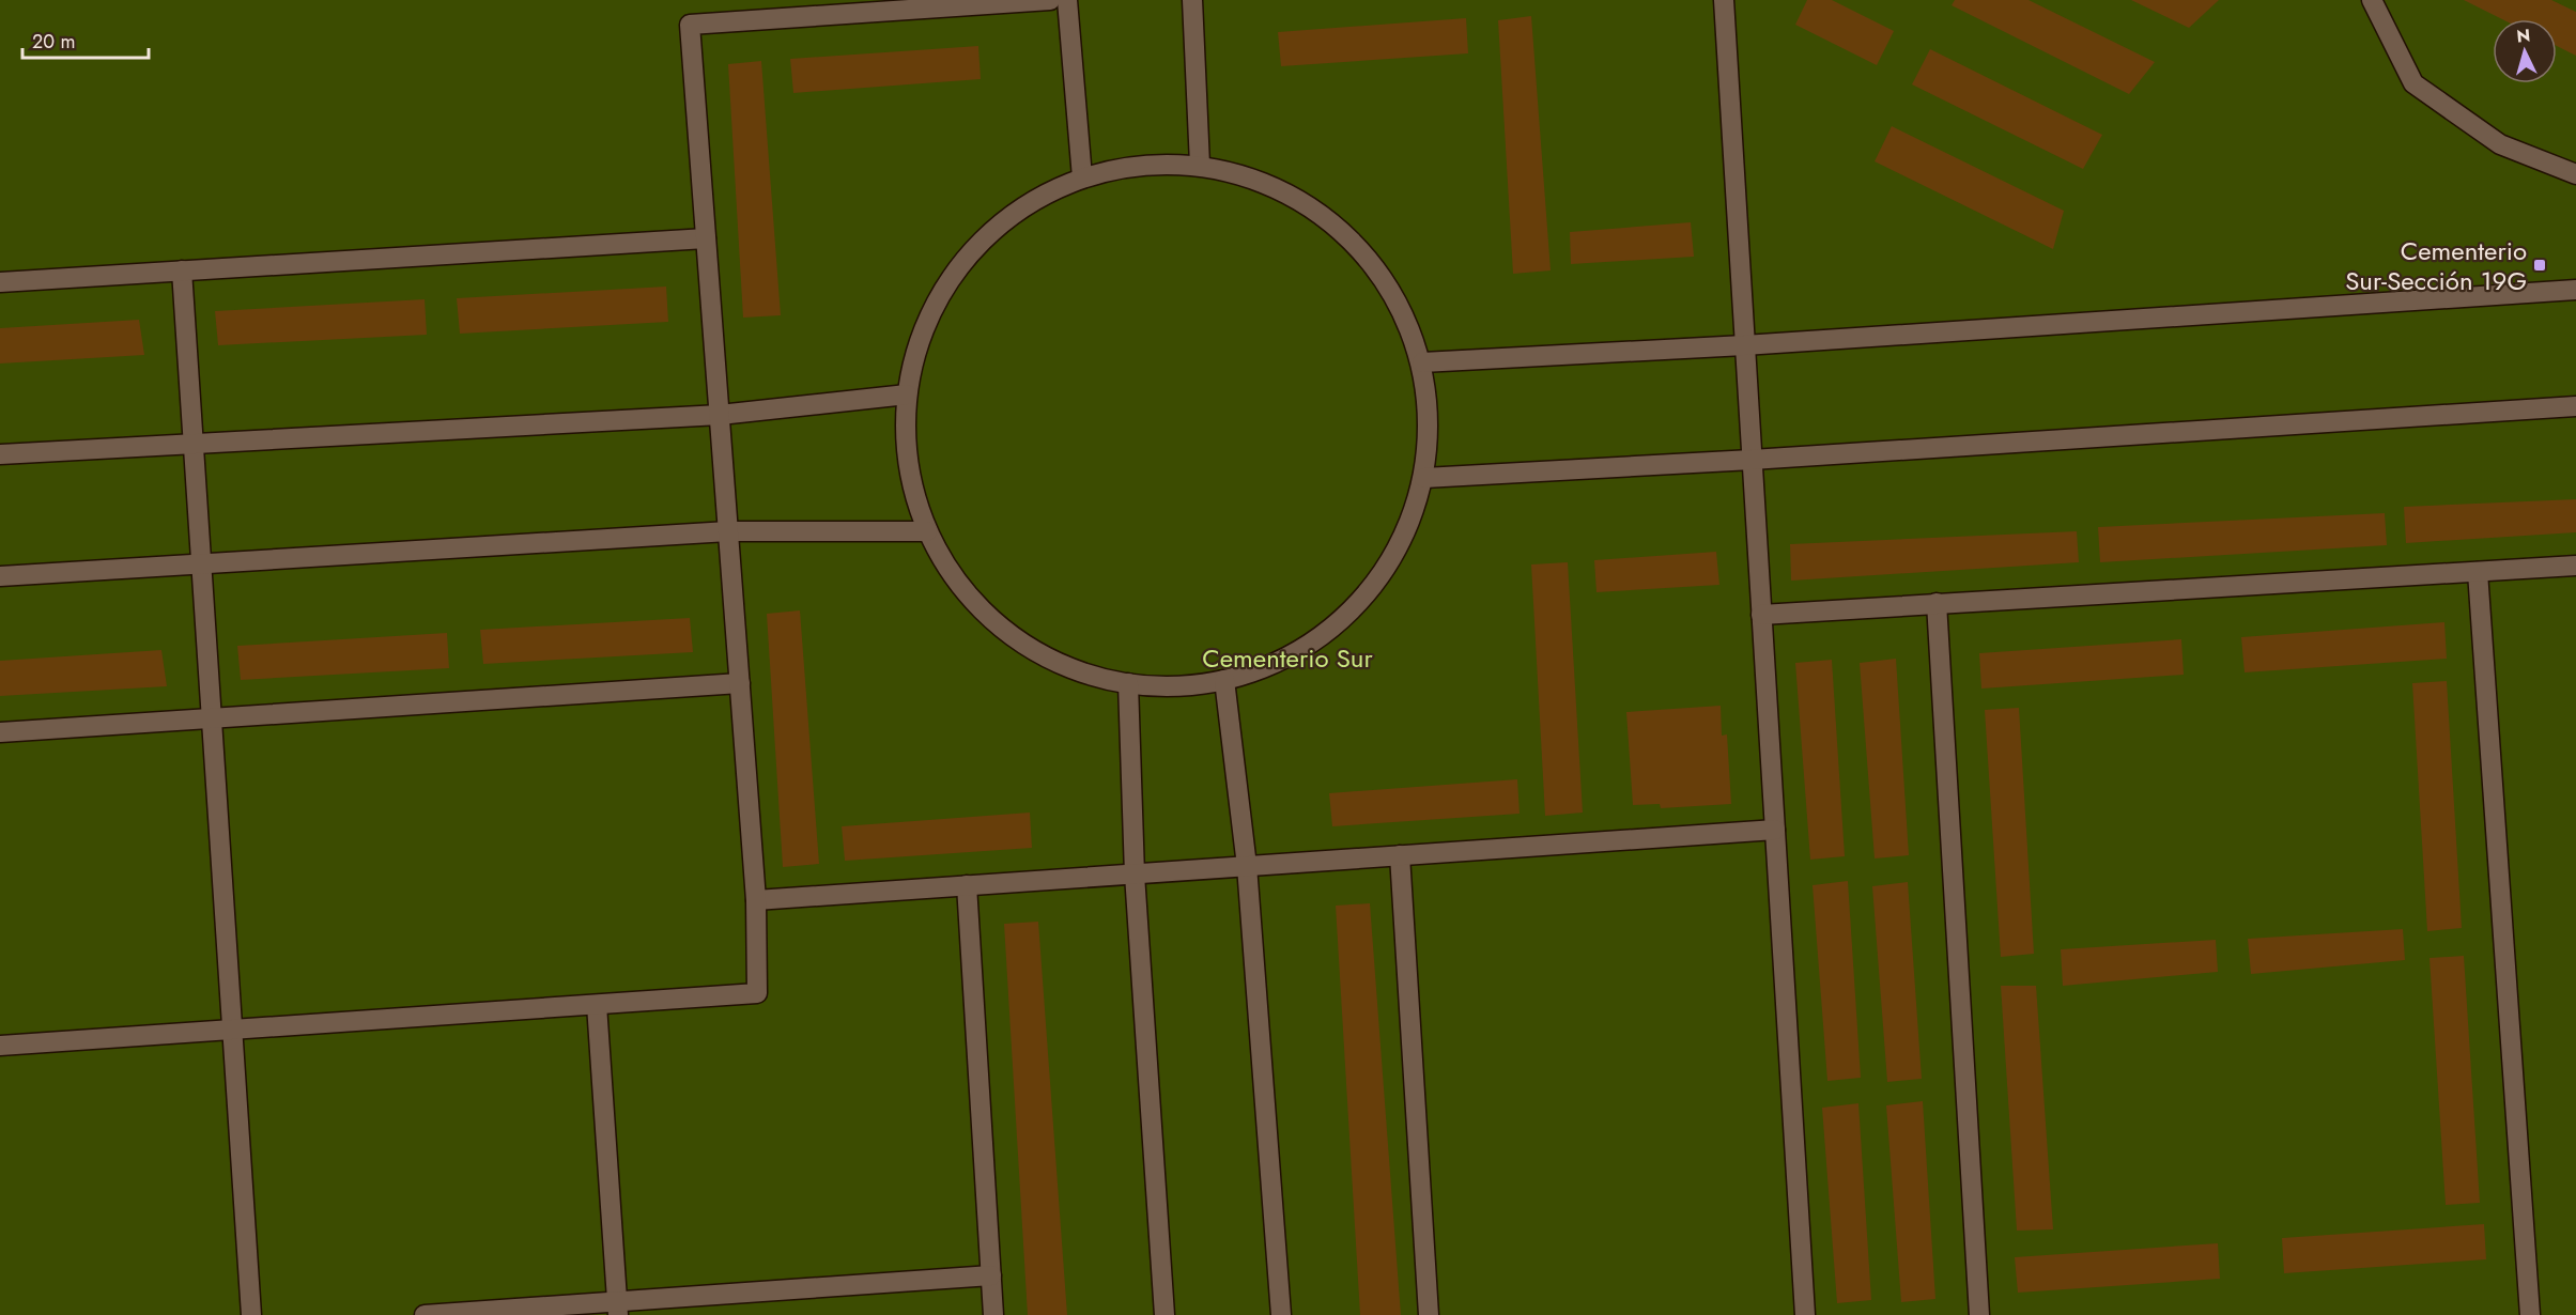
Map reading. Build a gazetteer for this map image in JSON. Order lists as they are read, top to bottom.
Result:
{
  "parks": ["Cementerio Sur"],
  "places": {
    "transit": ["Cementerio Sur-Sección 19G"]
  },
  "scale_bar": "20 m",
  "north": "top"
}
